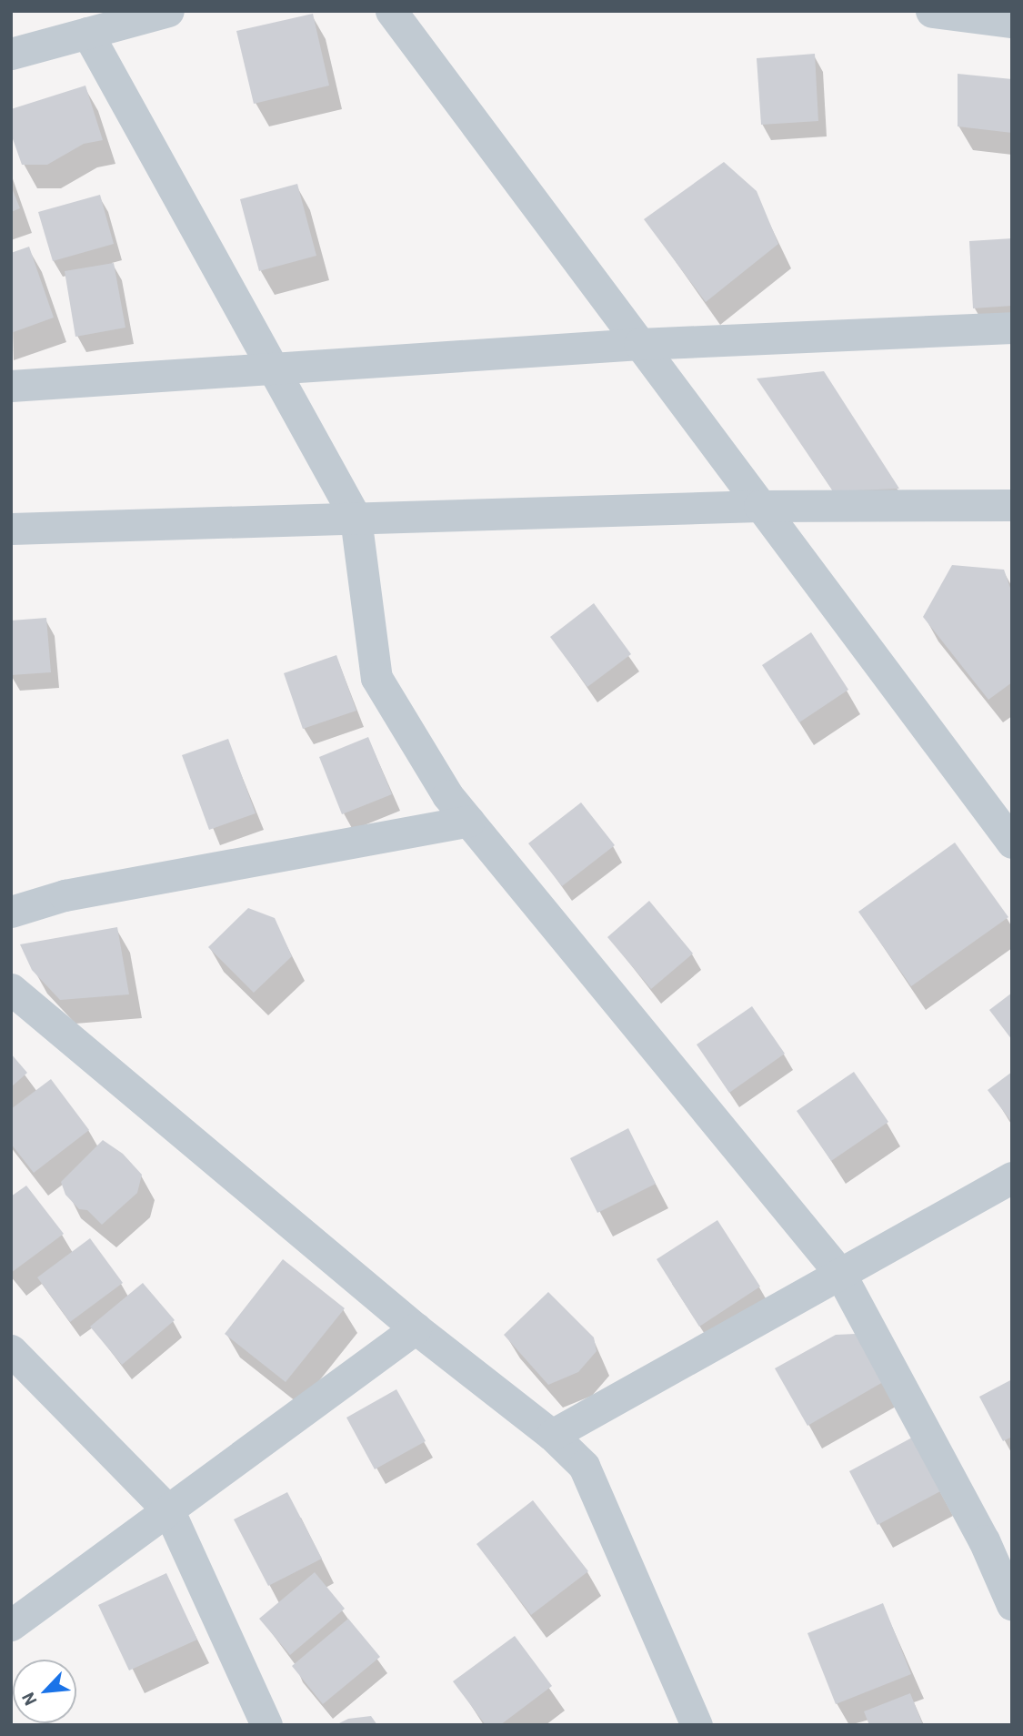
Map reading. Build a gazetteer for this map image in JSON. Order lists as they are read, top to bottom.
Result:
{
  "north": "bottom left"
}
